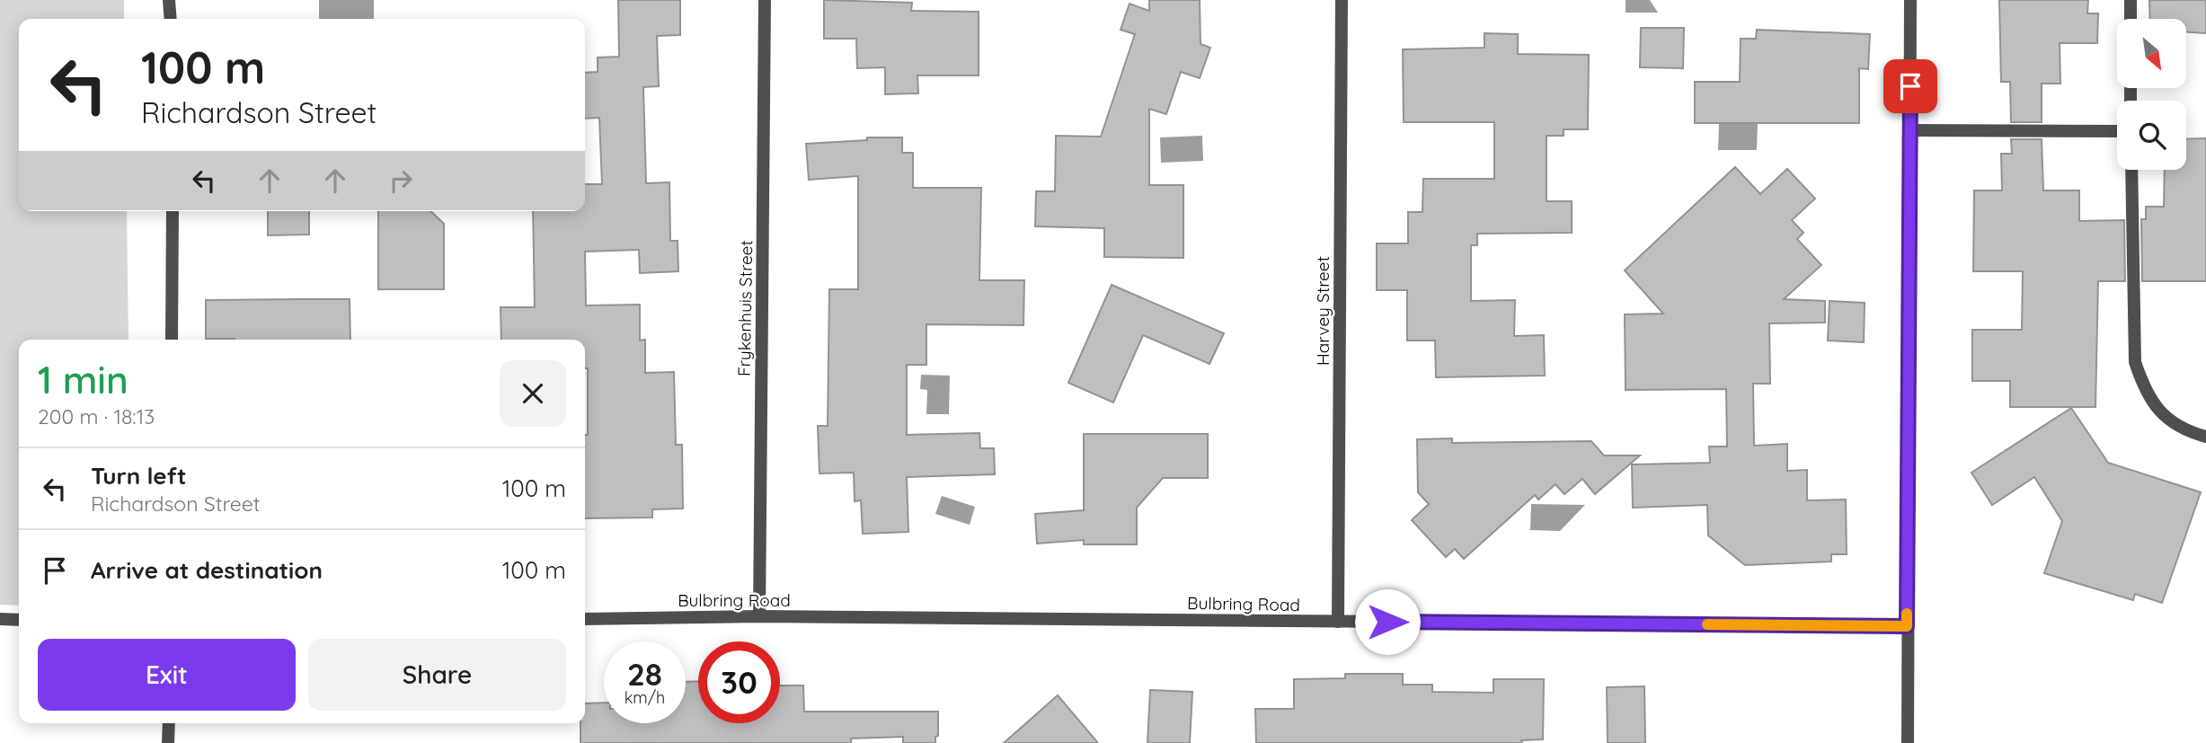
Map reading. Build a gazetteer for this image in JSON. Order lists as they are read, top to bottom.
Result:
{
  "streets": {
    "street": ["Frykenhuis Street", "Harvey Street", "Bulbring Road"]
  },
  "crossings": [
    ["Frykenhuis Street", "Bulbring Road"],
    ["Harvey Street", "Bulbring Road"]
  ],
  "north": "bottom right",
  "page": {
    "turn": ["100 m", "Richardson Street"],
    "heading": ["1 min", "200 m · 18:13"],
    "list": [
      {
        "name": "Turn left",
        "note": "Richardson Street",
        "value": "100 m"
      },
      {
        "name": "Arrive at destination",
        "value": "100 m"
      }
    ],
    "buttons": ["Exit", "Share"],
    "speed": "28 km/h",
    "limit": "30"
  }
}
